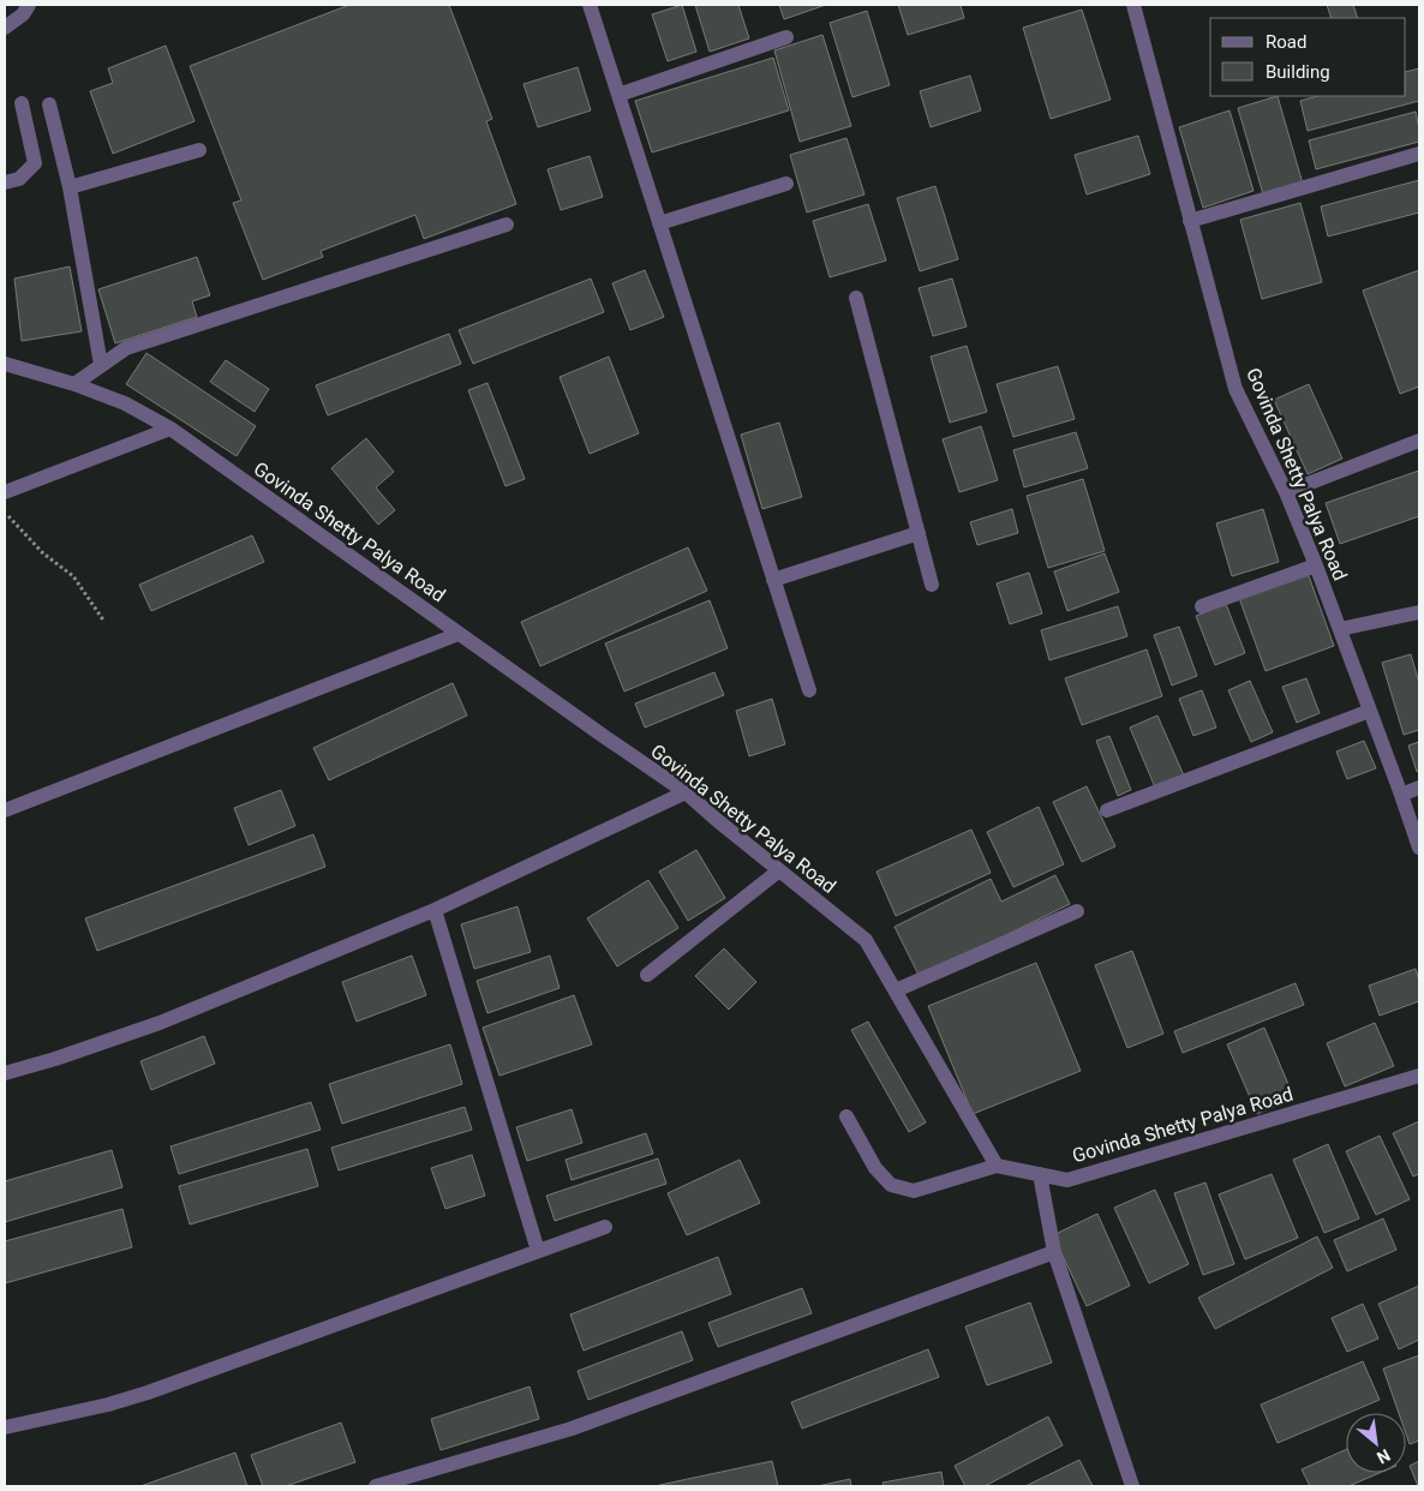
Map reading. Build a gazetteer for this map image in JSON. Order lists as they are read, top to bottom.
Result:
{
  "streets": {
    "street": ["Govinda Shetty Palya Road"]
  },
  "legend": ["Road", "Building"],
  "north": "bottom right"
}
